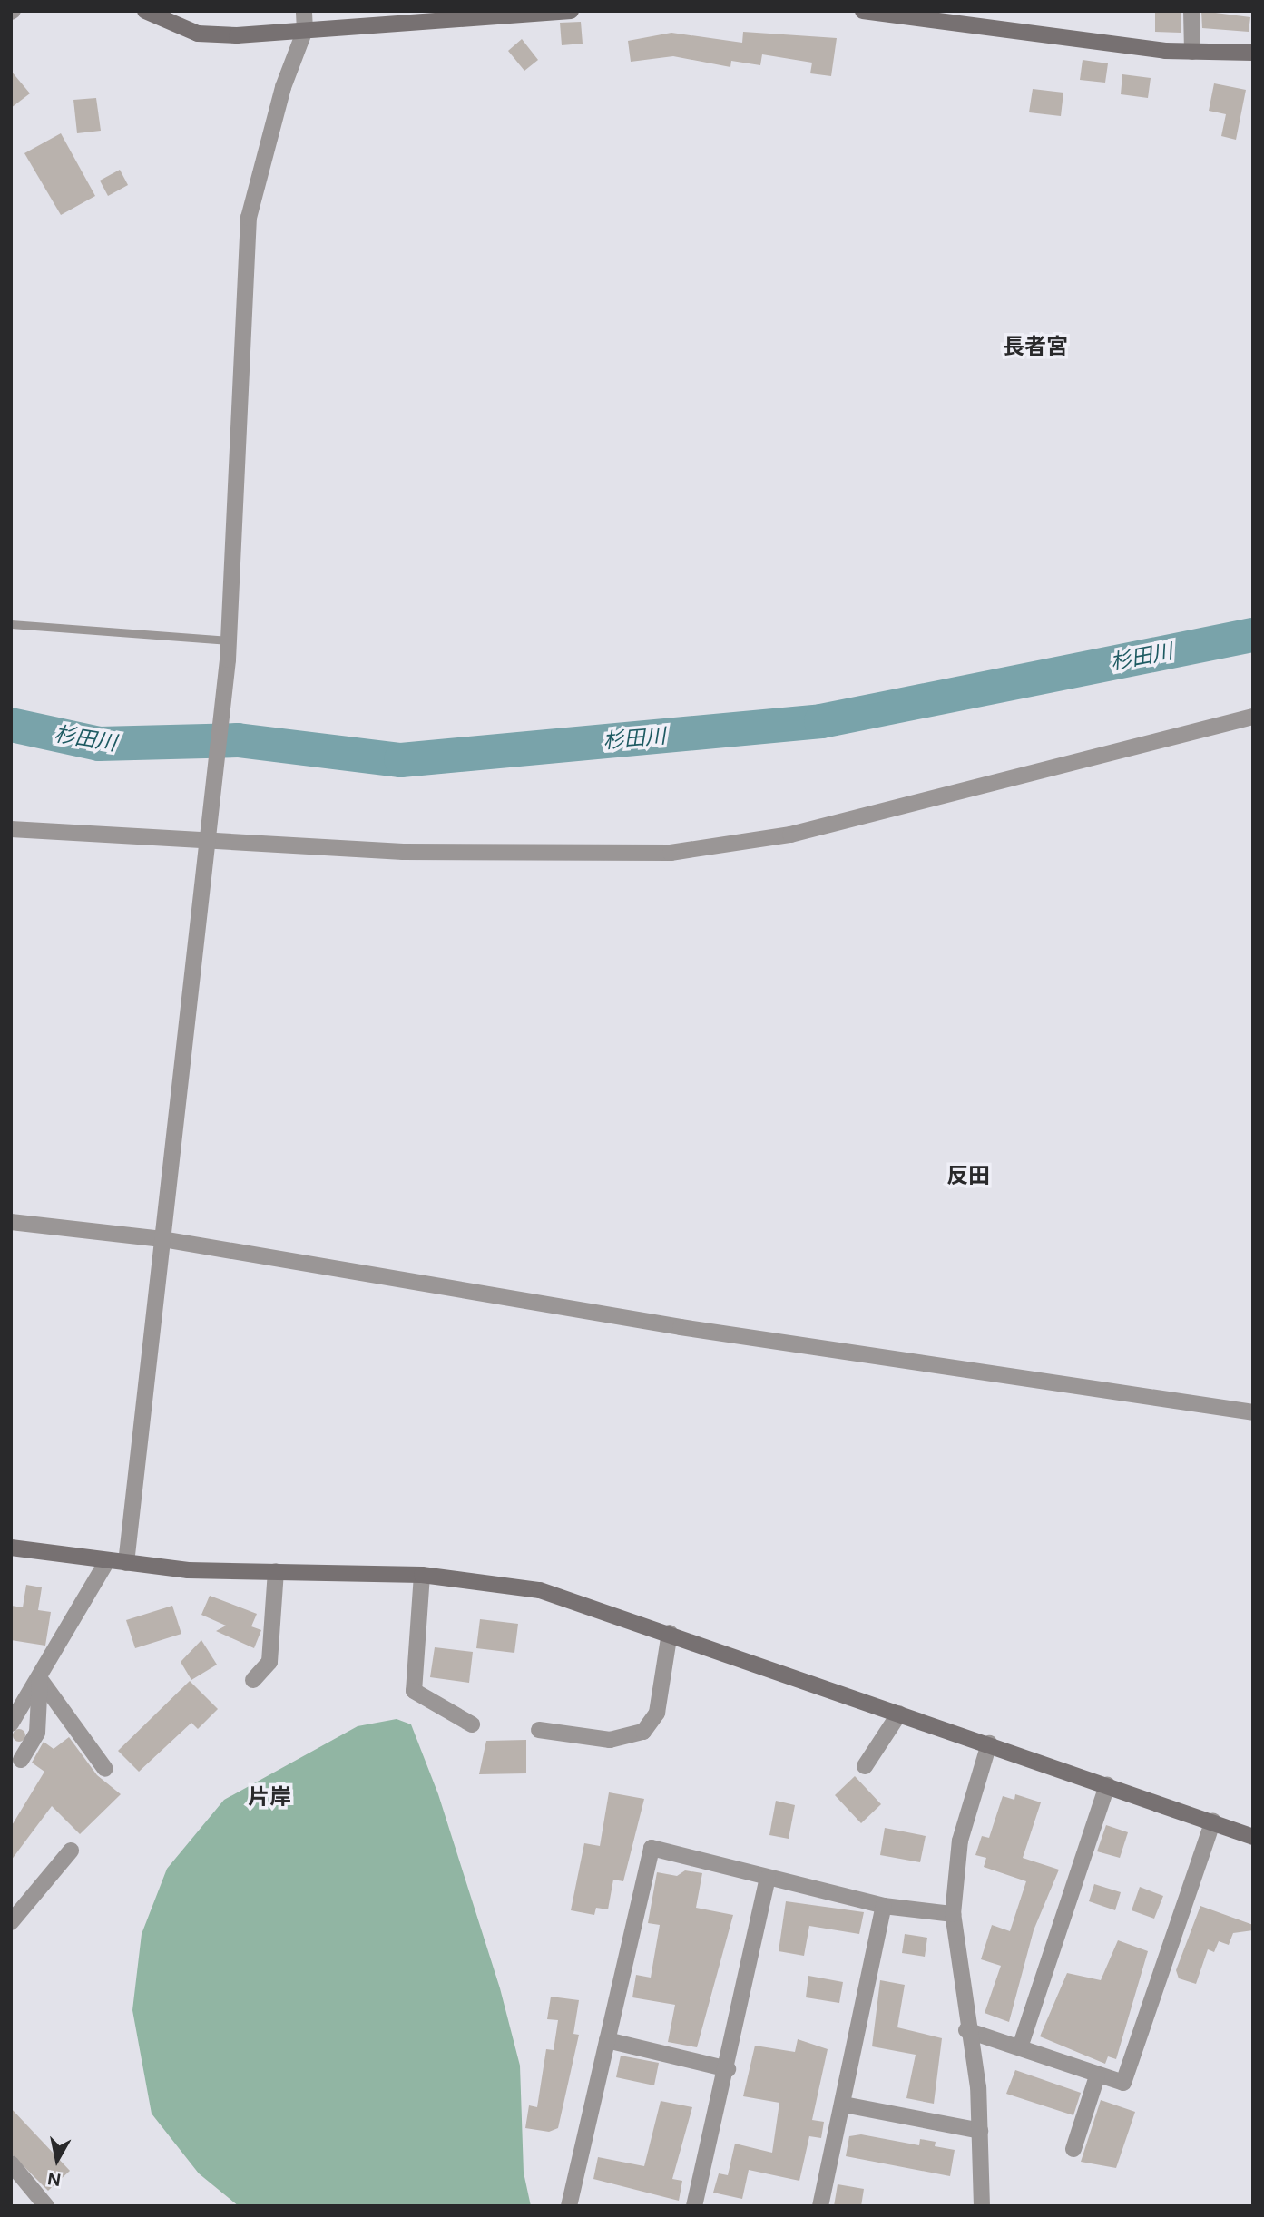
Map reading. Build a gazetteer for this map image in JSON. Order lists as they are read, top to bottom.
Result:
{
  "districts": ["長者宮", "反田", "片岸"],
  "water": ["杉田川"],
  "north": "bottom"
}
